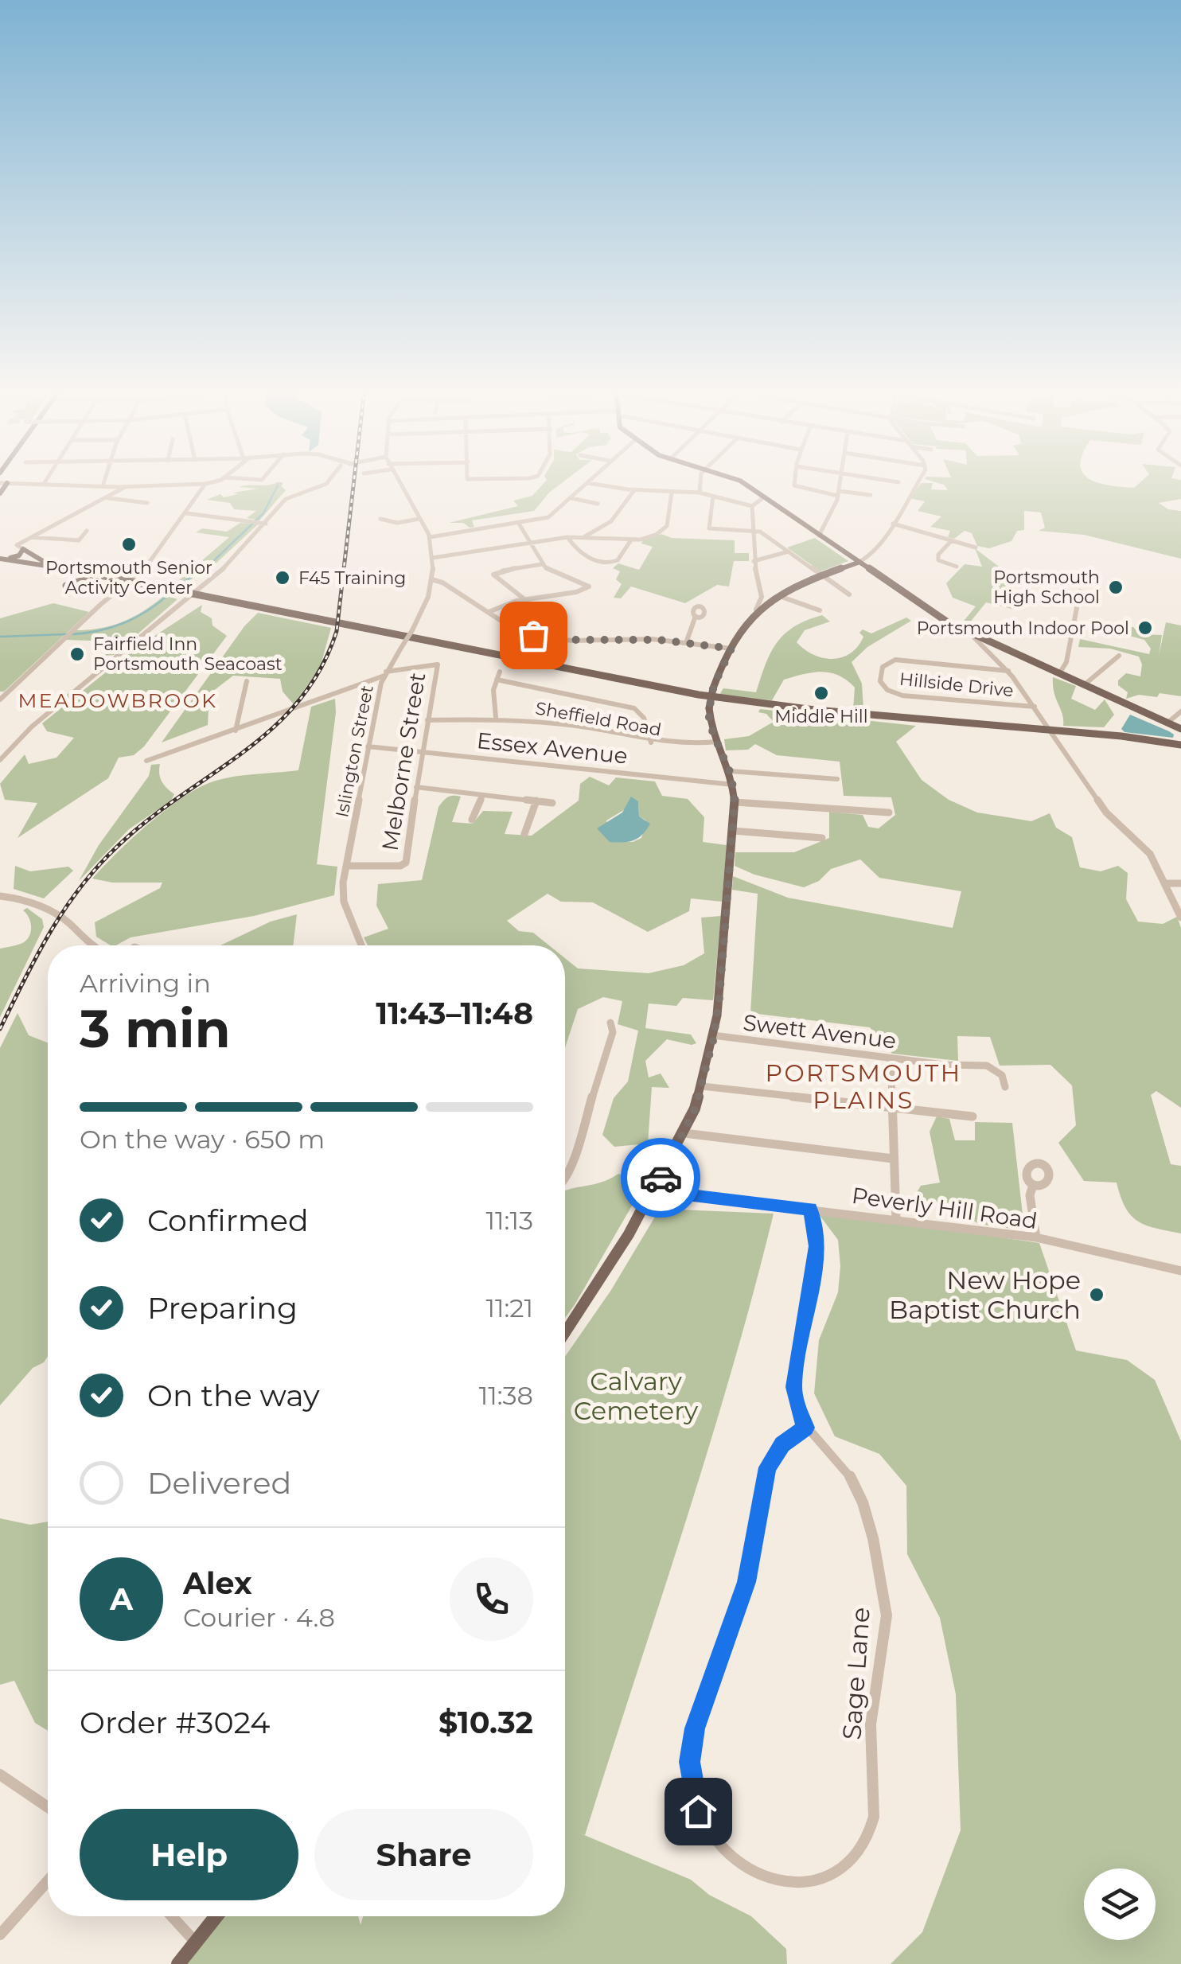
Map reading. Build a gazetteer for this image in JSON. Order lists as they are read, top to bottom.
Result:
{
  "streets": {
    "street": [
      "Hillside Drive",
      "Sheffield Road",
      "Essex Avenue",
      "Islington Street",
      "Melborne Street",
      "Swett Avenue",
      "Peverly Hill Road",
      "Sage Lane"
    ]
  },
  "crossings": [
    ["Sheffield Road", "Melborne Street"],
    ["Essex Avenue", "Islington Street"],
    ["Essex Avenue", "Melborne Street"],
    ["Islington Street", "Melborne Street"]
  ],
  "districts": ["MEADOWBROOK", "PORTSMOUTH PLAINS"],
  "parks": ["Calvary Cemetery"],
  "places": [
    "Portsmouth Senior Activity Center",
    "F45 Training",
    "Portsmouth High School",
    "Portsmouth Indoor Pool",
    "Fairfield Inn Portsmouth Seacoast",
    "Middle Hill",
    "New Hope Baptist Church"
  ],
  "page": {
    "heading": ["3 min", "Arriving in", "11:43–11:48"],
    "panel": [
      "Alex",
      "Courier · 4.8",
      "Order #3024",
      "$10.32"
    ],
    "bar": "On the way · 650 m",
    "list": [
      ["Confirmed", "11:13"],
      ["Preparing", "11:21"],
      ["On the way", "11:38"],
      "Delivered"
    ],
    "round": "A",
    "buttons": ["Help", "Share"]
  }
}
